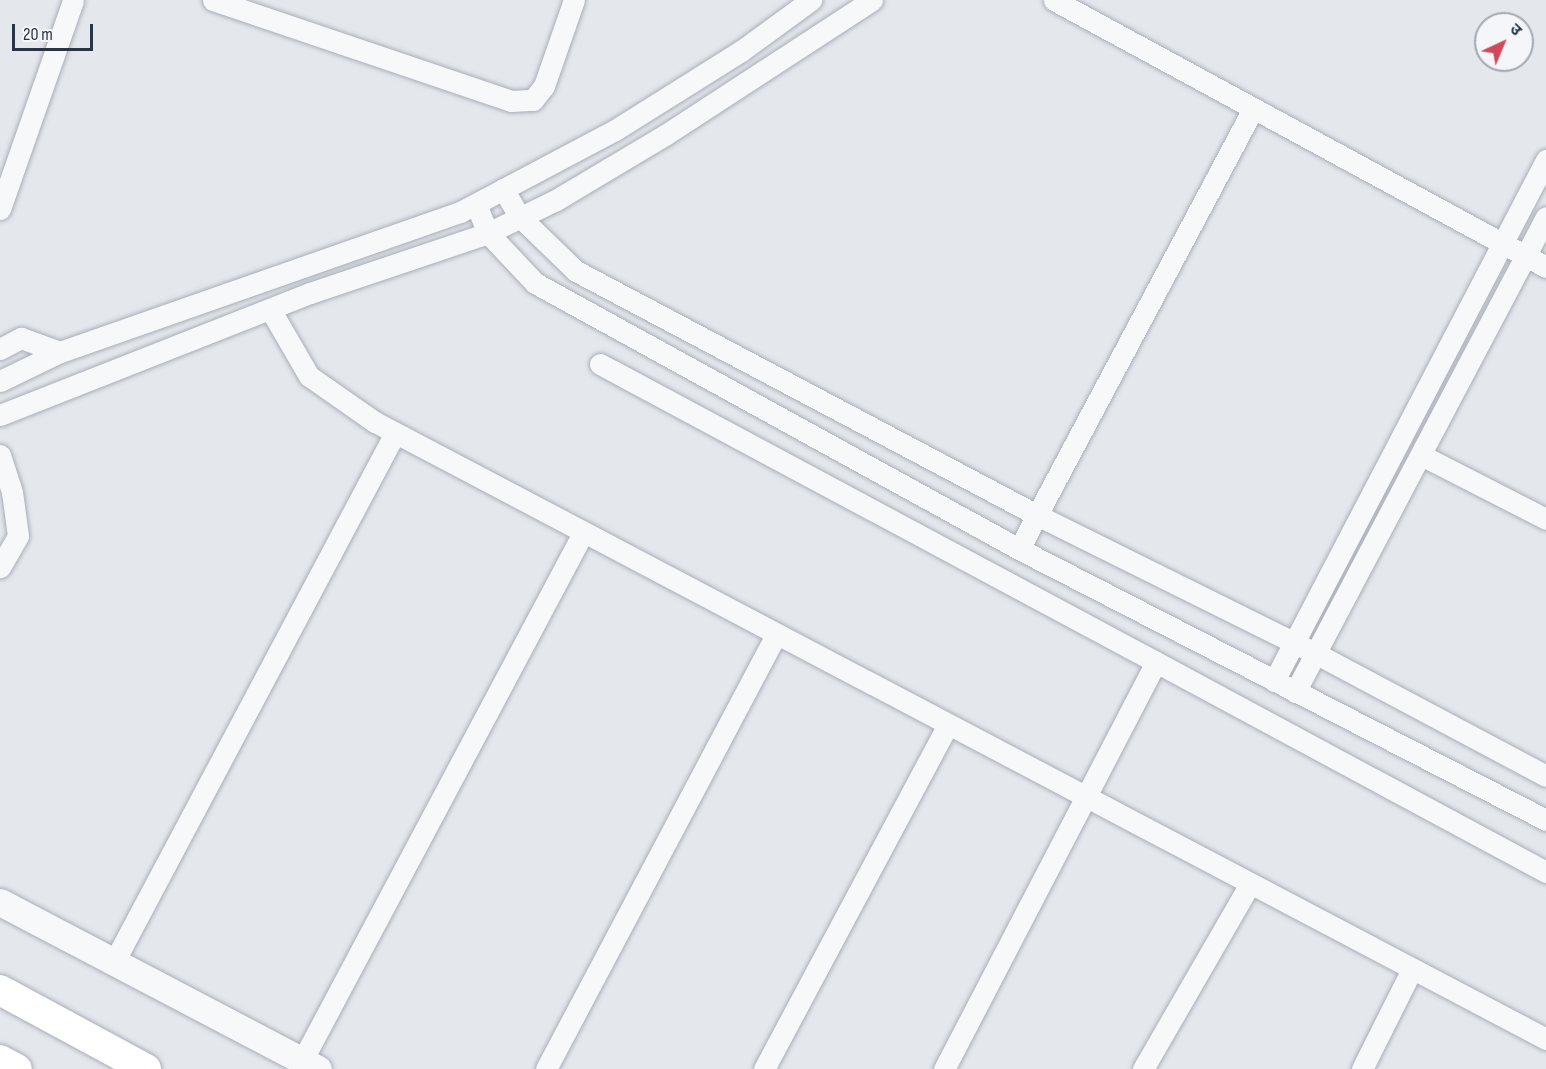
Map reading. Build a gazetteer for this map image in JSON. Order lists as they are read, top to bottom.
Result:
{
  "scale_bar": "20 m",
  "north": "top right"
}
